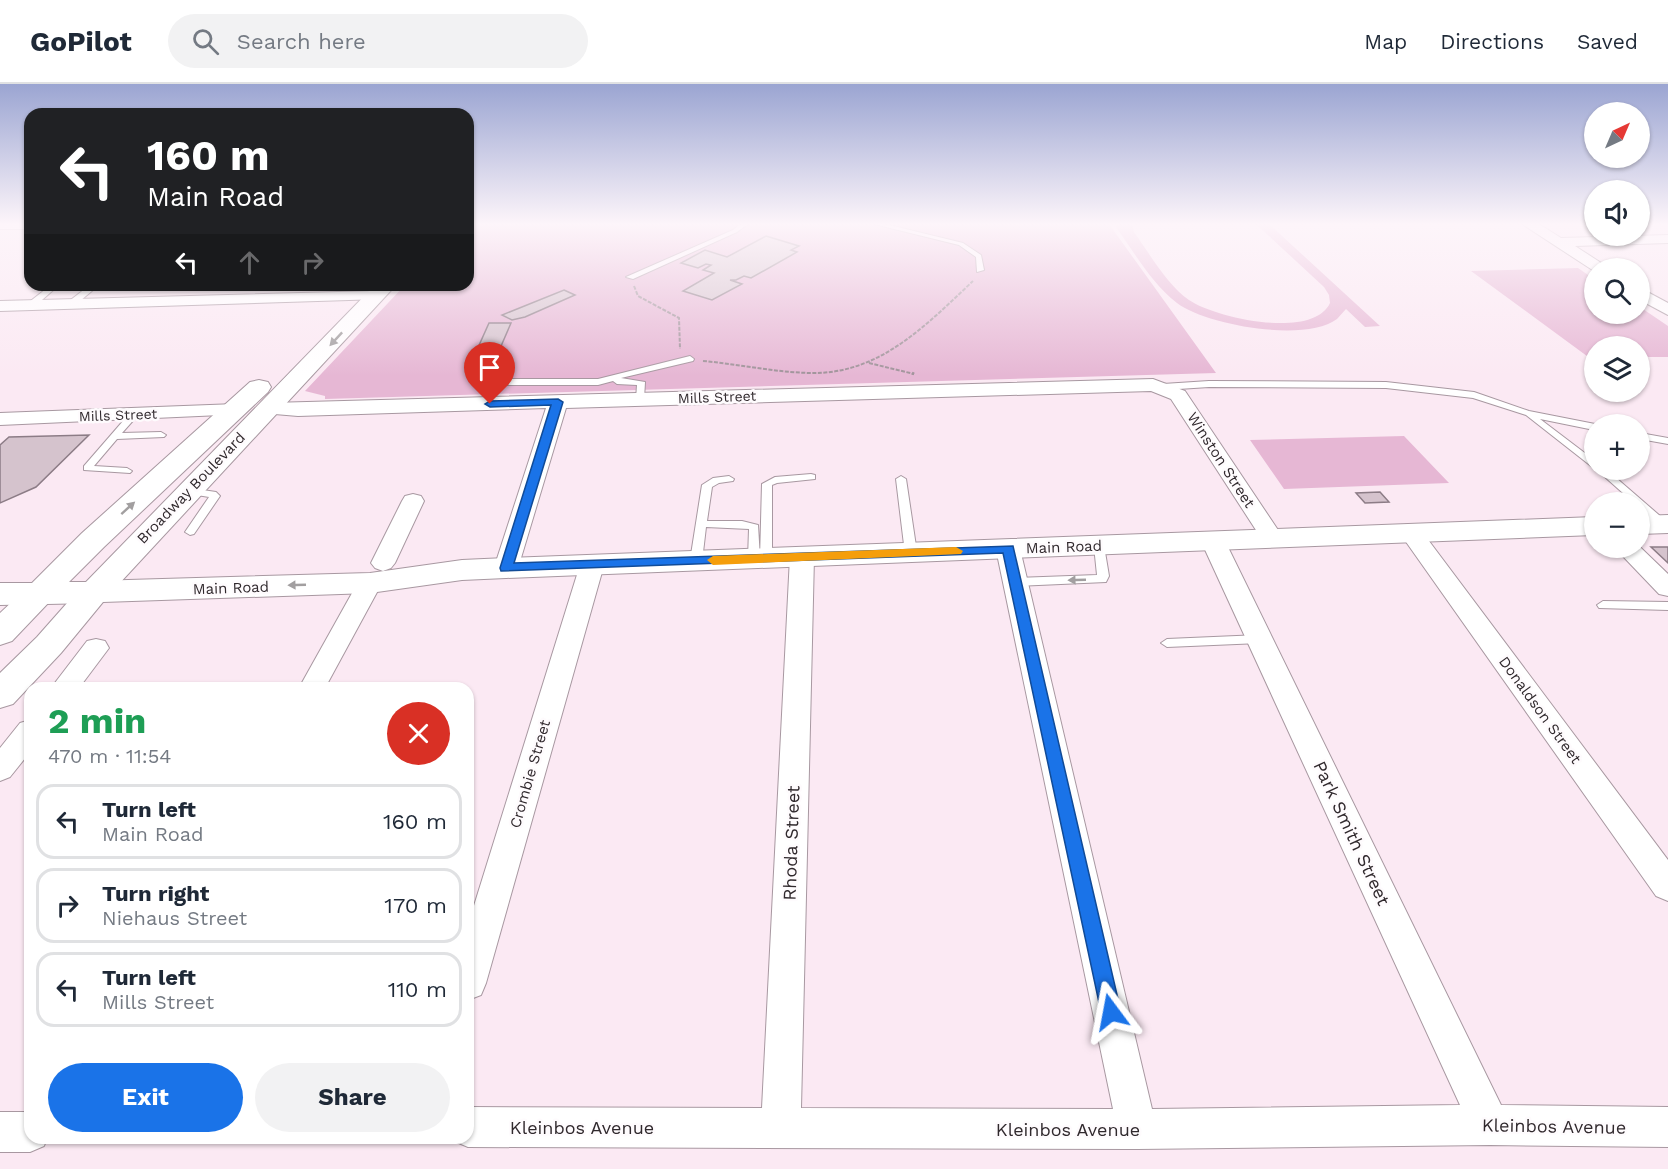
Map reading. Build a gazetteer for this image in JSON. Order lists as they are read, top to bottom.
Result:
{
  "streets": {
    "main road": ["Broadway Boulevard", "Main Road"],
    "street": [
      "Mills Street",
      "Winston Street",
      "Donaldson Street",
      "Crombie Street",
      "Park Smith Street",
      "Rhoda Street",
      "Kleinbos Avenue"
    ]
  },
  "crossings": [
    ["Mills Street", "Winston Street"],
    ["Mills Street", "Broadway Boulevard"],
    ["Winston Street", "Main Road"],
    ["Broadway Boulevard", "Main Road"],
    ["Main Road", "Donaldson Street"],
    ["Main Road", "Crombie Street"],
    ["Main Road", "Park Smith Street"],
    ["Main Road", "Rhoda Street"],
    ["Park Smith Street", "Kleinbos Avenue"],
    ["Rhoda Street", "Kleinbos Avenue"]
  ],
  "north": "top right",
  "page": {
    "header": "GoPilot",
    "search": "Search here",
    "nav": ["Map", "Directions", "Saved"],
    "map_buttons": ["+", "−"],
    "turn": ["160 m", "Main Road"],
    "heading": ["2 min", "470 m · 11:54"],
    "list": [
      {
        "name": "Turn left",
        "note": "Main Road",
        "value": "160 m"
      },
      {
        "name": "Turn right",
        "note": "Niehaus Street",
        "value": "170 m"
      },
      {
        "name": "Turn left",
        "note": "Mills Street",
        "value": "110 m"
      }
    ],
    "buttons": ["Exit", "Share"]
  }
}
